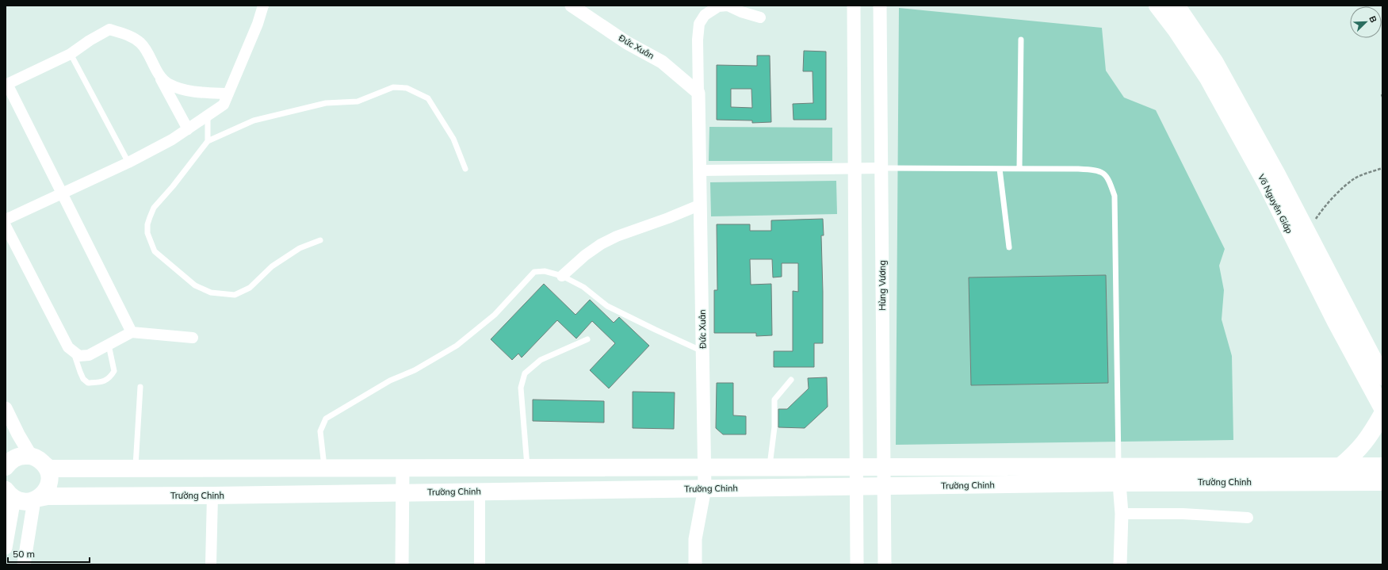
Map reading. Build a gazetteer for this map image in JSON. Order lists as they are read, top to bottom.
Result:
{
  "streets": {
    "main road": ["Võ Nguyên Giáp", "Trường Chinh"],
    "street": ["Đức Xuân", "Hùng Vương"]
  },
  "crossings": [
    ["Đức Xuân", "Trường Chinh"],
    ["Hùng Vương", "Trường Chinh"]
  ],
  "scale_bar": "50 m",
  "north": "top right"
}
